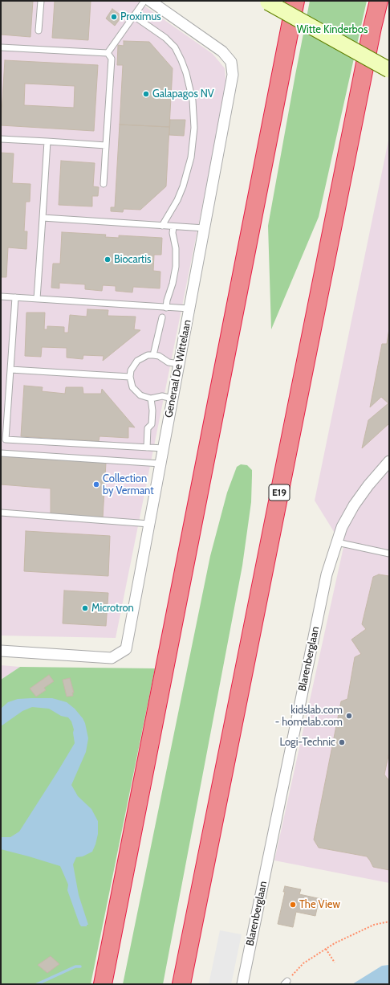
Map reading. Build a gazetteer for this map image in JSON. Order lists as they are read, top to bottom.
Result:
{
  "streets": {
    "highway": ["E19"],
    "street": ["Generaal De Wittelaan", "Blarenberglaan"]
  },
  "parks": ["Witte Kinderbos"],
  "places": [
    "Proximus",
    "Galapagos NV",
    "Biocartis",
    "Collection by Vermant",
    "Microtron",
    "kidslab.com - homelab.com",
    "Logi-Technic",
    "The View"
  ]
}
